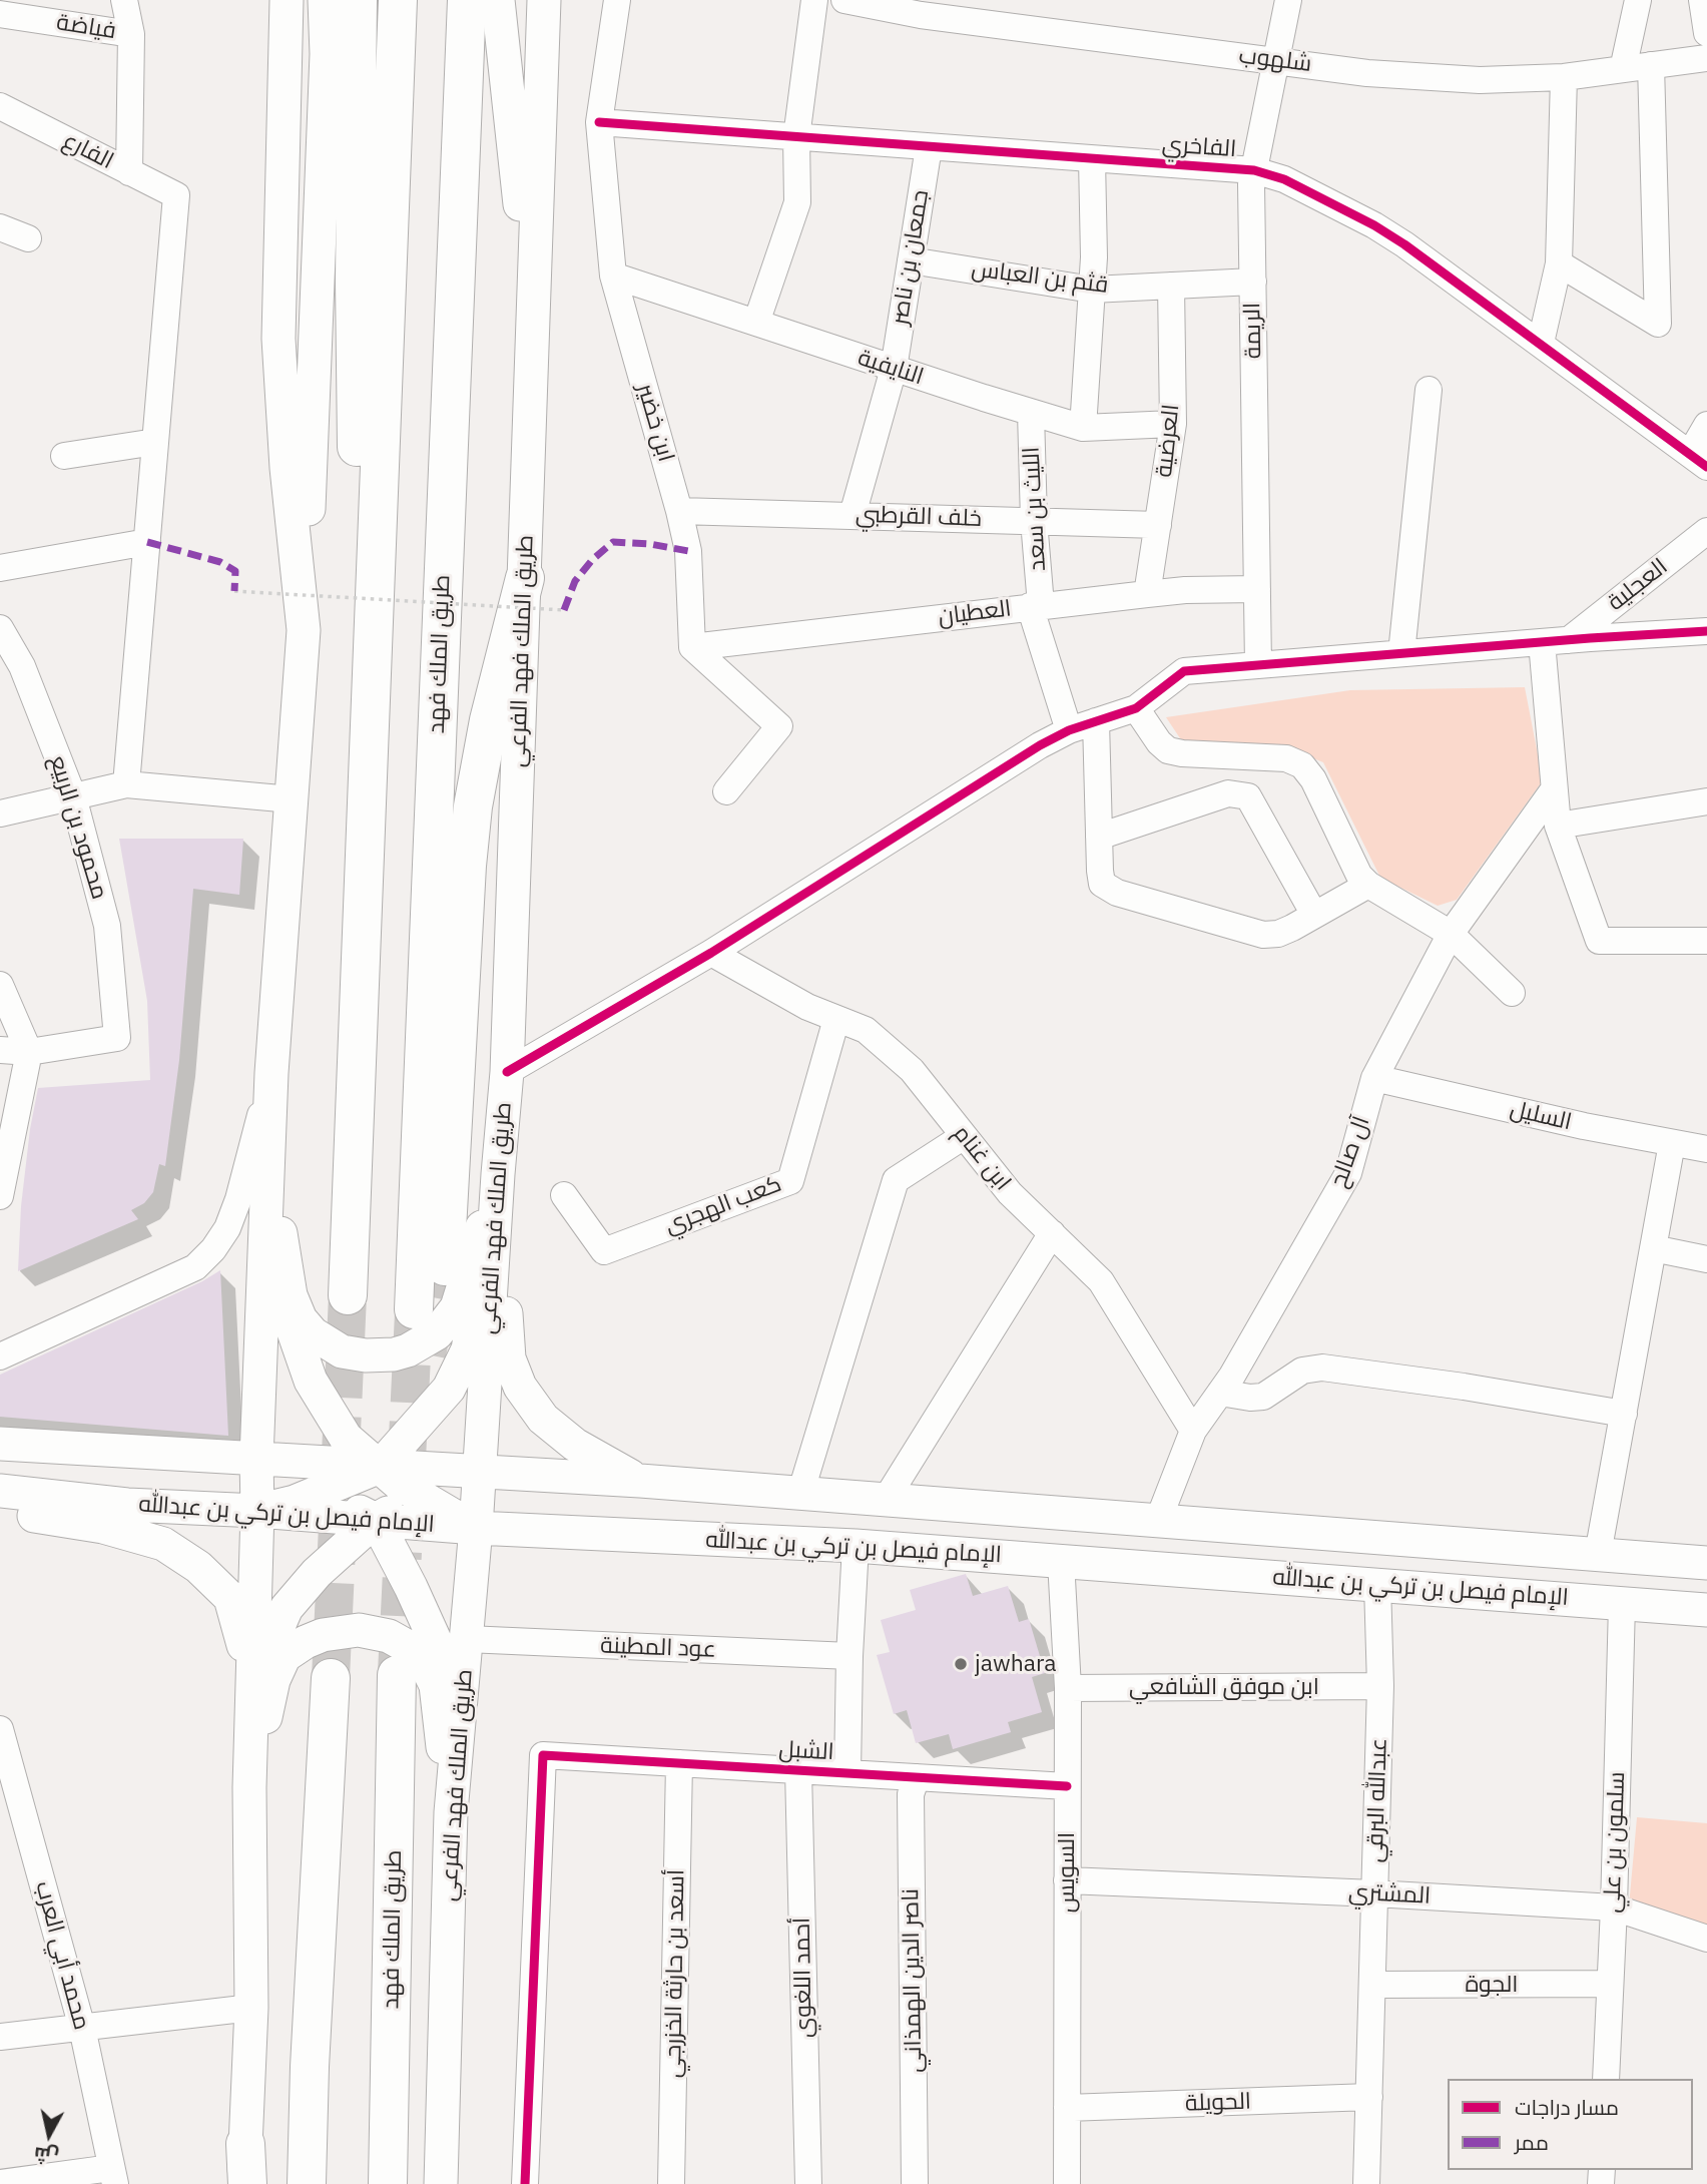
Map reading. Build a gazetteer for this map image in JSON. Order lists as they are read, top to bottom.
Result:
{
  "streets": {
    "highway": ["طريق الملك فهد"],
    "main road": ["طريق الملك فهد الفرعي", "الإمام فيصل بن تركي بن عبدالله"],
    "street": [
      "فياضة",
      "شلهوب",
      "الفاخري",
      "الفارع",
      "جمعان بن ناصر",
      "قثم بن العباس",
      "الريمة",
      "النايفية",
      "ابن خضير",
      "العرضية",
      "الليث بن سعد",
      "خلف القرطبي",
      "العجلية",
      "العطيان",
      "محمود بن الربيع",
      "السليل",
      "آل صالح",
      "ابن غنام",
      "كعب الهجري",
      "عود المطينة",
      "ابن موفق الشافعي",
      "الشبل",
      "عبدالله البرقي",
      "سلمون بن علي",
      "السويس",
      "المشتري",
      "محمد أبي العرب",
      "أسعد بن حارثة الخزرجي",
      "أحمد اللغوي",
      "ناصر الدين الهمذاني",
      "الجوة",
      "الحويلة"
    ]
  },
  "crossings": [
    ["شلهوب", "الريمة"],
    ["الفاخري", "جمعان بن ناصر"],
    ["الفاخري", "الريمة"],
    ["الفاخري", "ابن خضير"],
    ["جمعان بن ناصر", "قثم بن العباس"],
    ["جمعان بن ناصر", "النايفية"],
    ["جمعان بن ناصر", "خلف القرطبي"],
    ["قثم بن العباس", "الريمة"],
    ["قثم بن العباس", "العرضية"],
    ["الريمة", "العطيان"],
    ["النايفية", "ابن خضير"],
    ["النايفية", "العرضية"],
    ["النايفية", "الليث بن سعد"],
    ["ابن خضير", "خلف القرطبي"],
    ["ابن خضير", "العطيان"],
    ["العرضية", "خلف القرطبي"],
    ["العرضية", "العطيان"],
    ["الليث بن سعد", "خلف القرطبي"],
    ["الليث بن سعد", "العطيان"],
    ["طريق الملك فهد الفرعي", "الإمام فيصل بن تركي بن عبدالله"],
    ["طريق الملك فهد الفرعي", "عود المطينة"],
    ["السليل", "آل صالح"],
    ["آل صالح", "ابن غنام"],
    ["آل صالح", "الإمام فيصل بن تركي بن عبدالله"],
    ["ابن غنام", "كعب الهجري"],
    ["الإمام فيصل بن تركي بن عبدالله", "عبدالله البرقي"],
    ["الإمام فيصل بن تركي بن عبدالله", "سلمون بن علي"],
    ["الإمام فيصل بن تركي بن عبدالله", "السويس"],
    ["ابن موفق الشافعي", "عبدالله البرقي"],
    ["ابن موفق الشافعي", "السويس"],
    ["الشبل", "السويس"],
    ["الشبل", "أسعد بن حارثة الخزرجي"],
    ["الشبل", "أحمد اللغوي"],
    ["الشبل", "ناصر الدين الهمذاني"],
    ["عبدالله البرقي", "المشتري"],
    ["عبدالله البرقي", "الجوة"],
    ["عبدالله البرقي", "الحويلة"],
    ["سلمون بن علي", "المشتري"],
    ["سلمون بن علي", "الجوة"],
    ["السويس", "المشتري"],
    ["السويس", "الحويلة"]
  ],
  "places": ["jawhara"],
  "legend": ["مسار دراجات", "ممر"],
  "north": "bottom"
}
